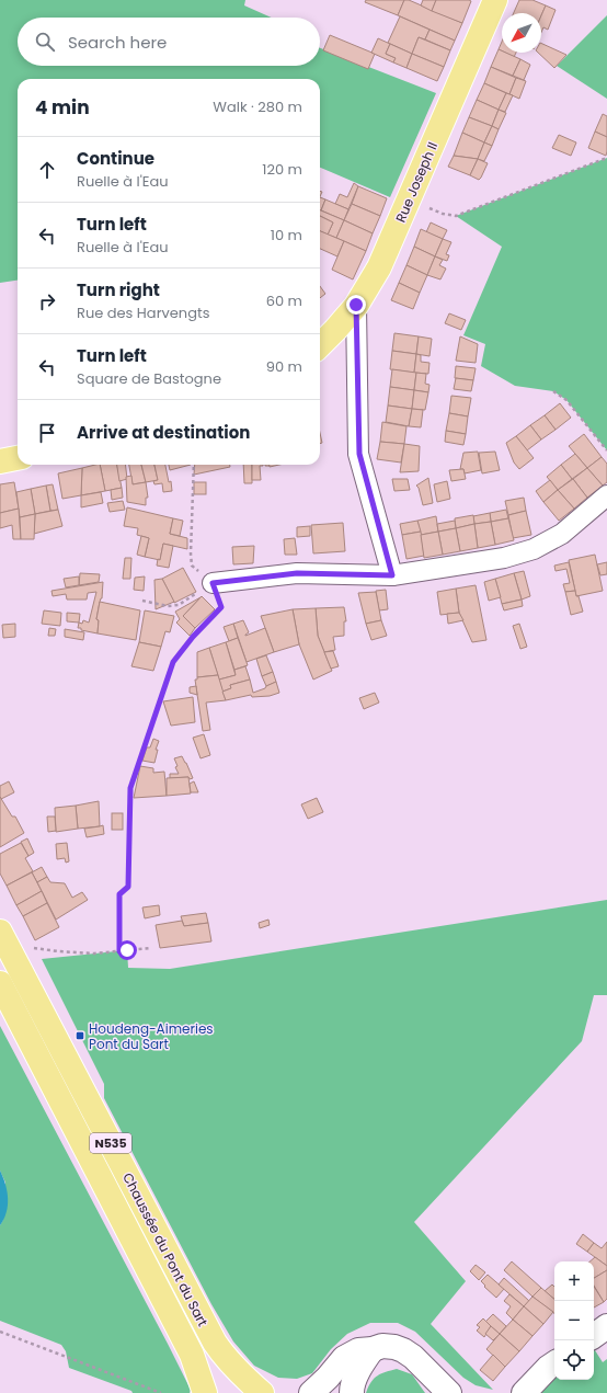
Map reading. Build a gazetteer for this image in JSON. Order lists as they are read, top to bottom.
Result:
{
  "streets": {
    "main road": ["Rue Joseph II", "N535", "Chaussée du Pont du Sart"]
  },
  "places": {
    "transit": ["Houdeng-Aimeries Pont du Sart"]
  },
  "north": "bottom left",
  "page": {
    "search": "Search here",
    "heading": ["4 min", "Walk · 280 m"],
    "list": [
      ["Continue", "Ruelle à l'Eau", "120 m"],
      ["Turn left", "Ruelle à l'Eau", "10 m"],
      ["Turn right", "Rue des Harvengts", "60 m"],
      ["Turn left", "Square de Bastogne", "90 m"],
      "Arrive at destination"
    ],
    "map_buttons": ["+", "−"]
  }
}
